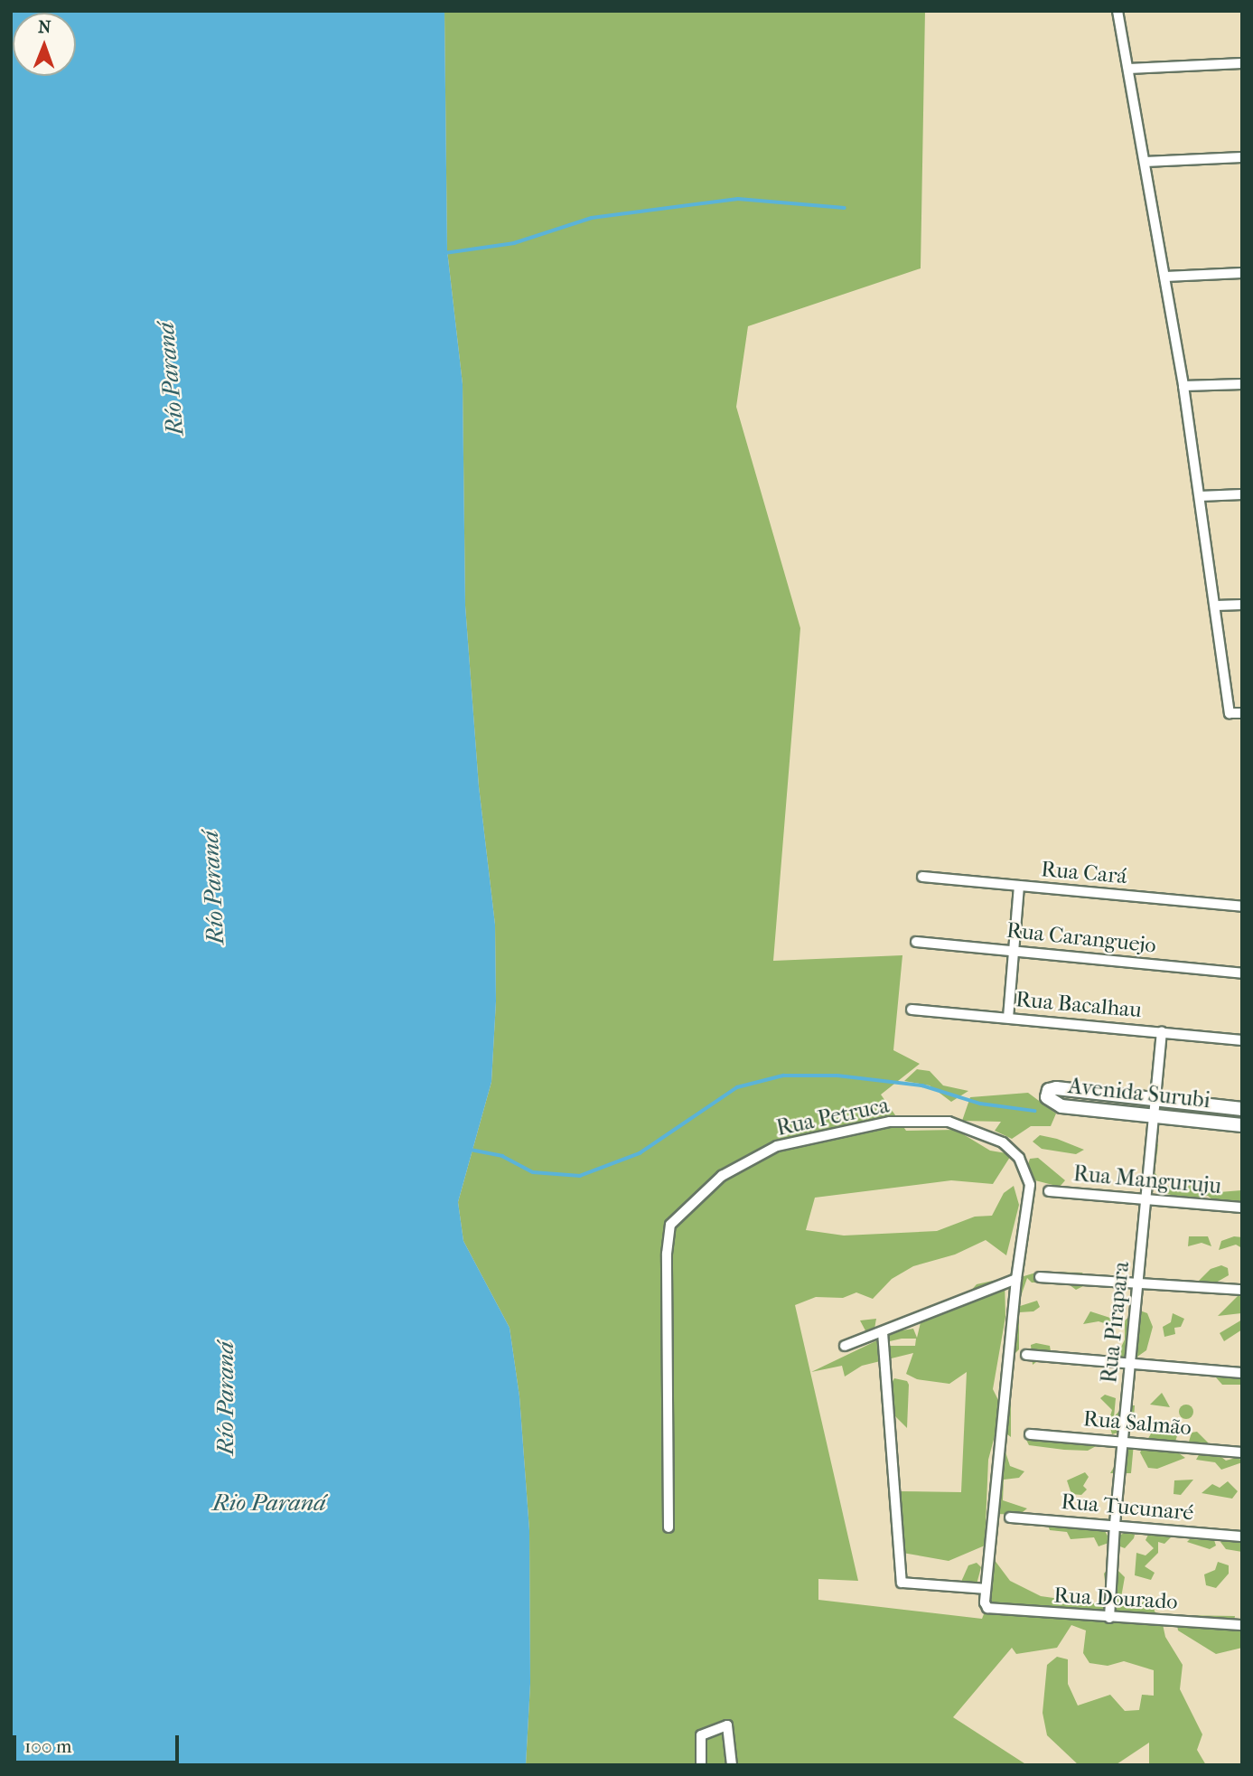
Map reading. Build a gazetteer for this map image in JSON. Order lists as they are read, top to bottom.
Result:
{
  "streets": {
    "street": [
      "Rua Cará",
      "Rua Caranguejo",
      "Rua Bacalhau",
      "Avenida Surubi",
      "Rua Petruca",
      "Rua Manguruju",
      "Rua Pirapara",
      "Rua Salmão",
      "Rua Tucunaré",
      "Rua Dourado"
    ]
  },
  "crossings": [
    ["Rua Bacalhau", "Rua Pirapara"],
    ["Avenida Surubi", "Rua Pirapara"],
    ["Rua Petruca", "Rua Dourado"],
    ["Rua Manguruju", "Rua Pirapara"],
    ["Rua Pirapara", "Rua Salmão"],
    ["Rua Pirapara", "Rua Tucunaré"],
    ["Rua Pirapara", "Rua Dourado"]
  ],
  "water": ["Río Paraná", "Rio Paraná"],
  "scale_bar": "100 m",
  "north": "top"
}
